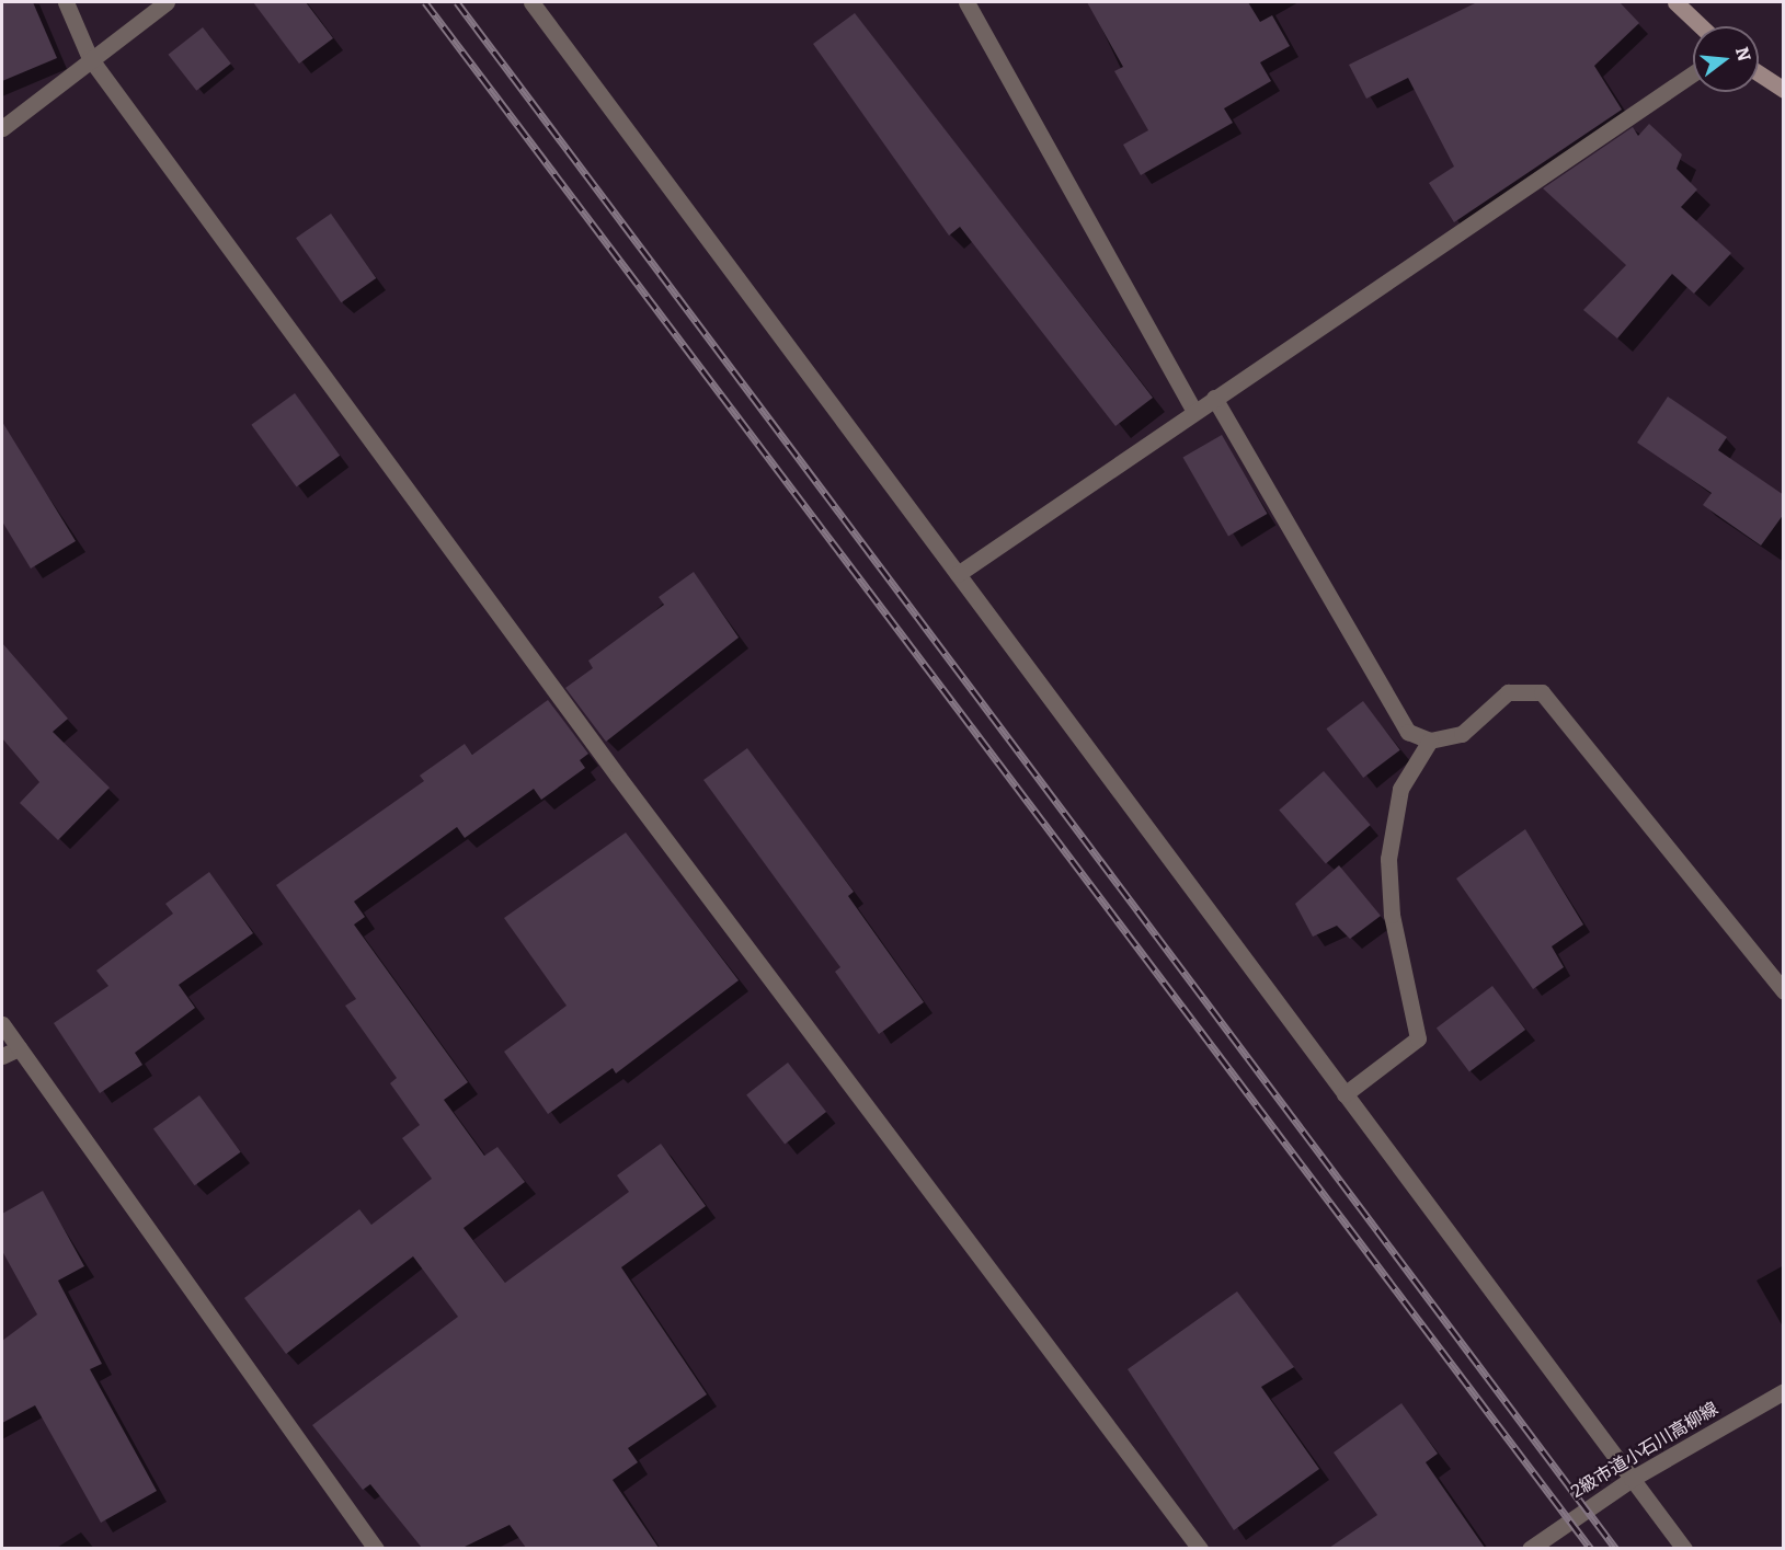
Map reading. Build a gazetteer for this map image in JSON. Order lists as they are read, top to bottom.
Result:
{
  "streets": {
    "street": ["2級市道小石川高柳線"]
  },
  "north": "right"
}
